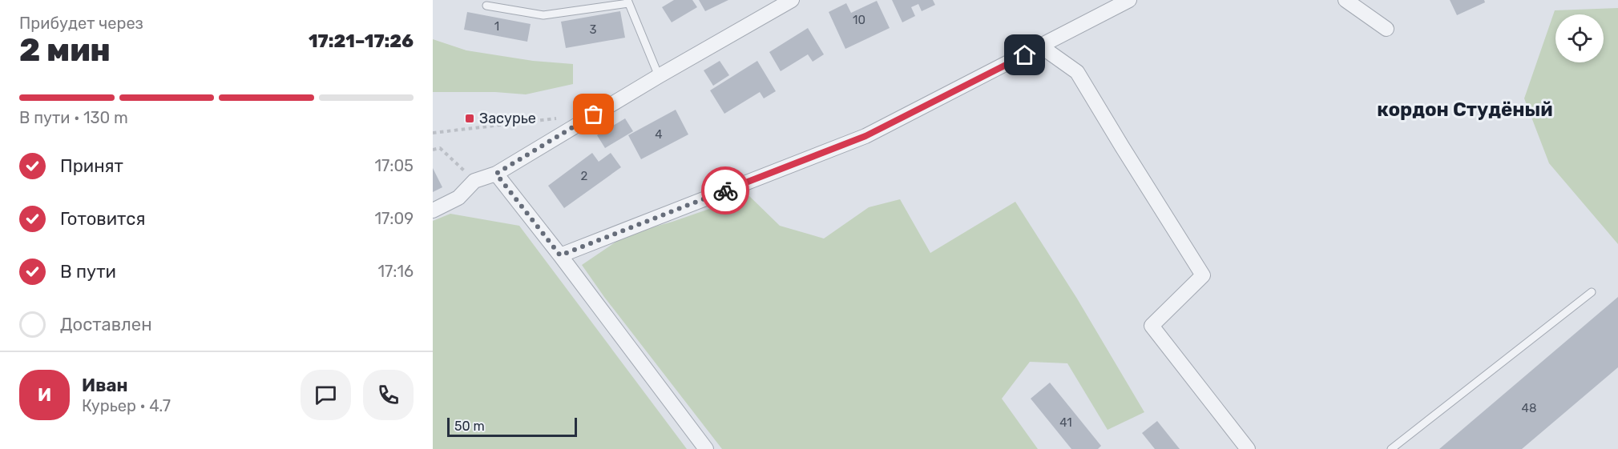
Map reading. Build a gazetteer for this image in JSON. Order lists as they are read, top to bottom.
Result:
{
  "districts": ["кордон Студёный"],
  "places": {
    "transit": ["Засурье"]
  },
  "house_numbers": [
    "10",
    "1",
    "3",
    "4",
    "2",
    "48",
    "41"
  ],
  "scale_bar": "50 m",
  "page": {
    "heading": ["2 мин", "Прибудет через", "17:21–17:26"],
    "panel": ["Иван", "Курьер · 4.7"],
    "bar": "В пути · 130 m",
    "list": [
      ["Принят", "17:05"],
      ["Готовится", "17:09"],
      ["В пути", "17:16"],
      "Доставлен"
    ],
    "round": "И",
    "scale": "50 m"
  }
}
